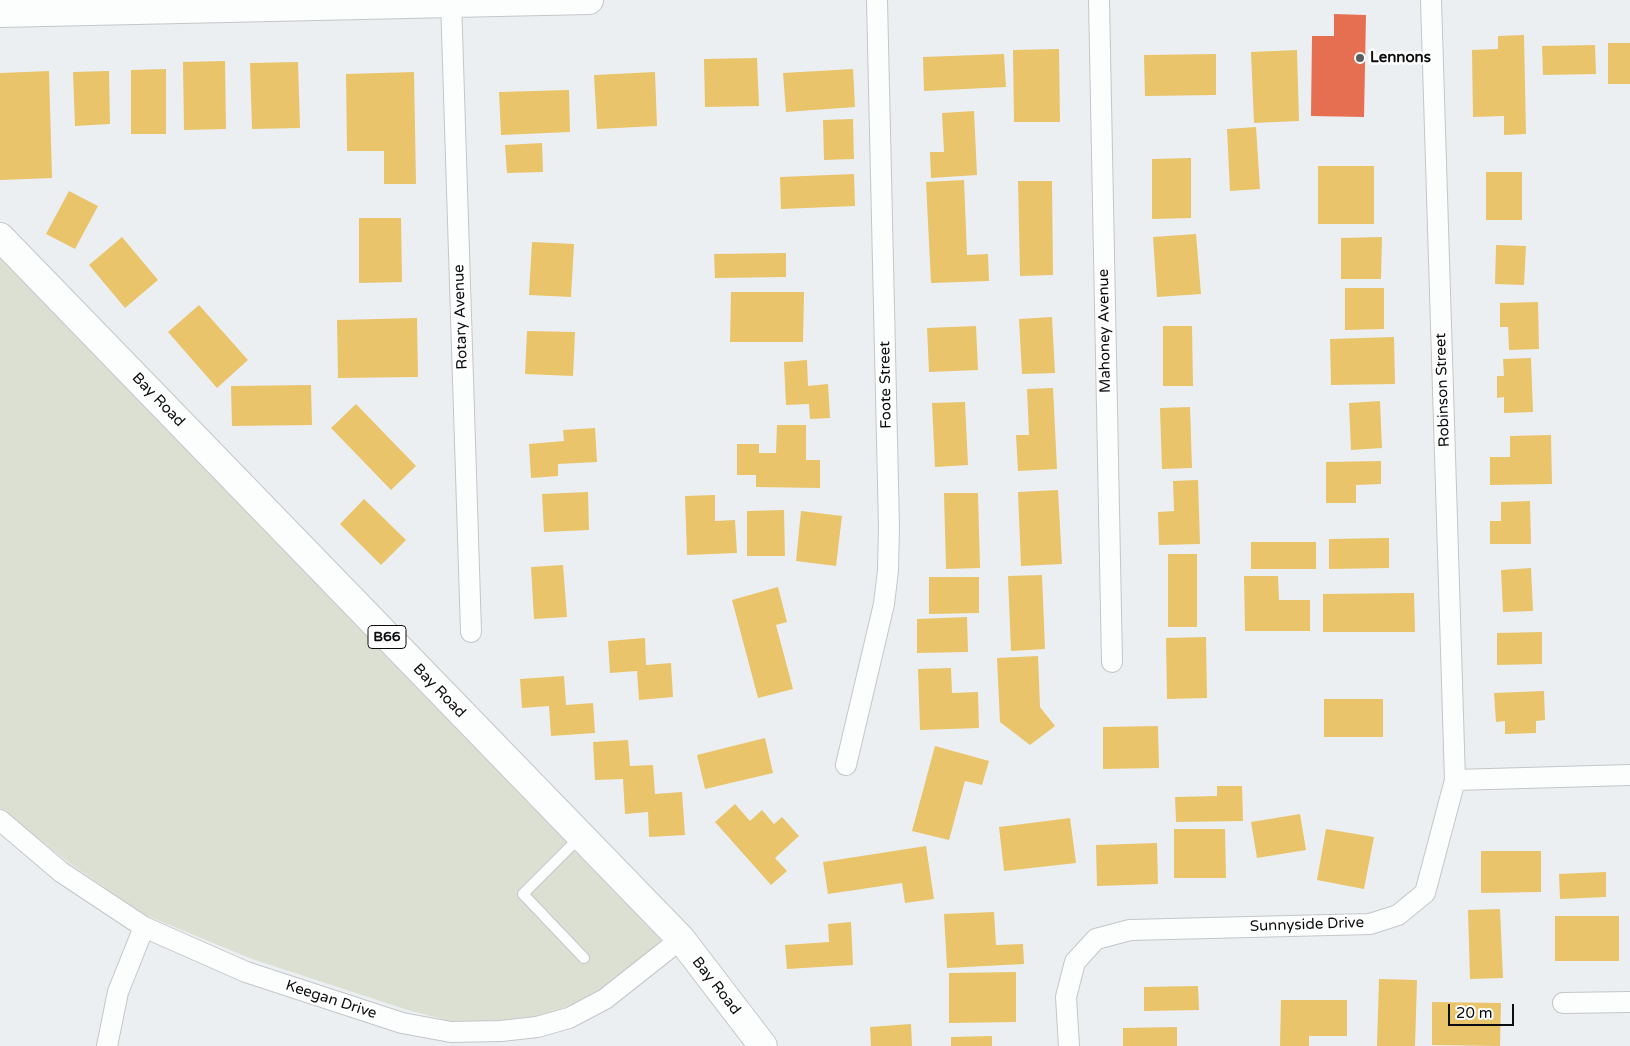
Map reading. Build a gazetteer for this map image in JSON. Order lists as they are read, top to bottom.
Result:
{
  "streets": {
    "main road": ["Bay Road", "B66"],
    "street": [
      "Rotary Avenue",
      "Mahoney Avenue",
      "Foote Street",
      "Robinson Street",
      "Sunnyside Drive",
      "Keegan Drive"
    ]
  },
  "crossings": [
    ["Robinson Street", "Sunnyside Drive"],
    ["Bay Road", "Keegan Drive"]
  ],
  "places": ["Lennons"],
  "scale_bar": "20 m"
}
